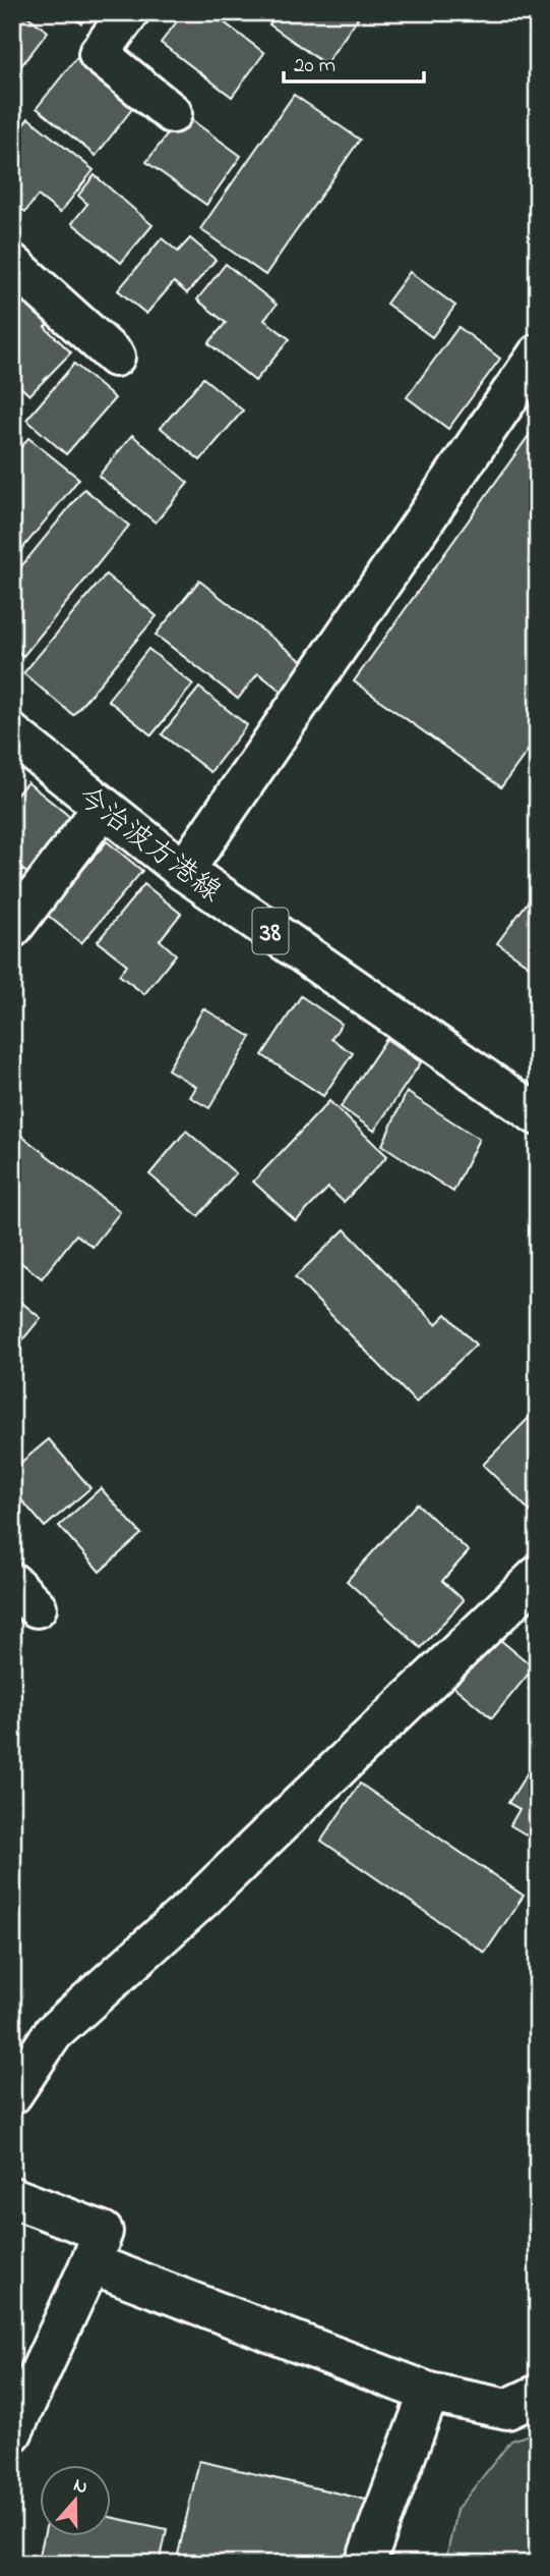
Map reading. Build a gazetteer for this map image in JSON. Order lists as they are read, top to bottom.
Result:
{
  "streets": {
    "street": ["今治波方港線", "38"]
  },
  "scale_bar": "20 m",
  "north": "top"
}
